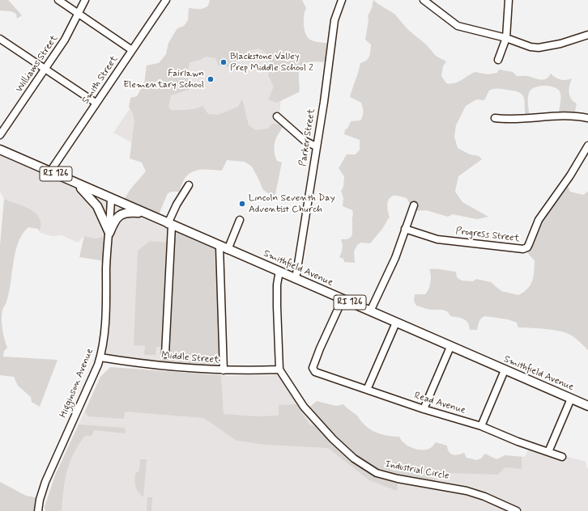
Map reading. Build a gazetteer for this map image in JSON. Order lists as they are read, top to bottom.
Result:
{
  "streets": {
    "main road": ["RI 126", "Smithfield Avenue"],
    "street": [
      "Williams Street",
      "Smith Street",
      "Parker Street",
      "Progress Street",
      "Middle Street",
      "Higginson Avenue",
      "Read Avenue",
      "Industrial Circle"
    ]
  },
  "crossings": [
    ["Smith Street", "Smithfield Avenue"],
    ["Parker Street", "Smithfield Avenue"],
    ["Smithfield Avenue", "Higginson Avenue"],
    ["Smithfield Avenue", "Read Avenue"],
    ["Middle Street", "Higginson Avenue"],
    ["Middle Street", "Industrial Circle"]
  ],
  "places": ["Blackstone Valley Prep Middle School 2", "Fairlawn Elementary School", "Lincoln Seventh Day Adventist Church"]
}
